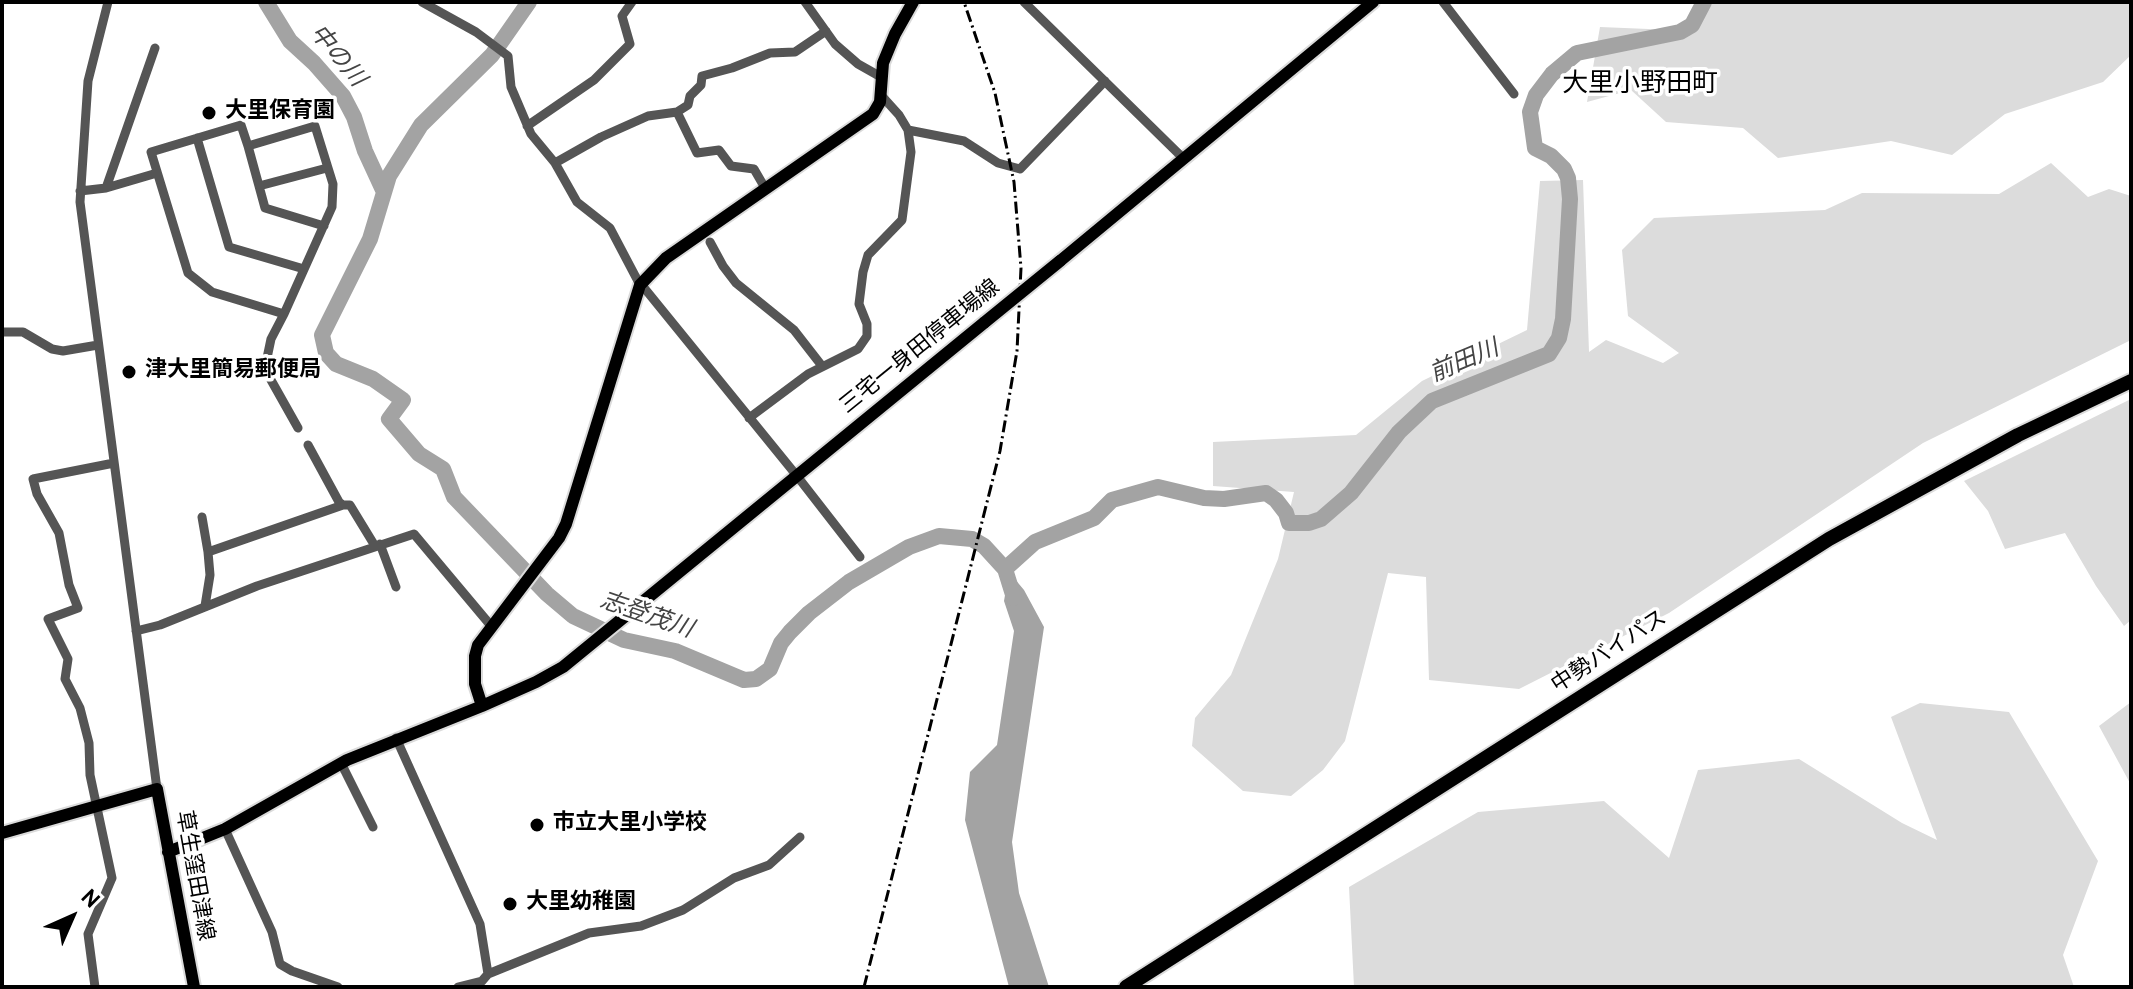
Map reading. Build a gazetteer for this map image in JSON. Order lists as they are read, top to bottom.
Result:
{
  "streets": {
    "highway": ["中勢バイパス"],
    "main road": ["三宅一身田停車場線", "草生窪田津線"]
  },
  "crossings": [
    ["三宅一身田停車場線", "草生窪田津線"]
  ],
  "districts": ["大里小野田町"],
  "water": ["中の川", "前田川", "志登茂川"],
  "places": [
    "大里保育園",
    "津大里簡易郵便局",
    "市立大里小学校",
    "大里幼稚園"
  ],
  "north": "top right"
}
